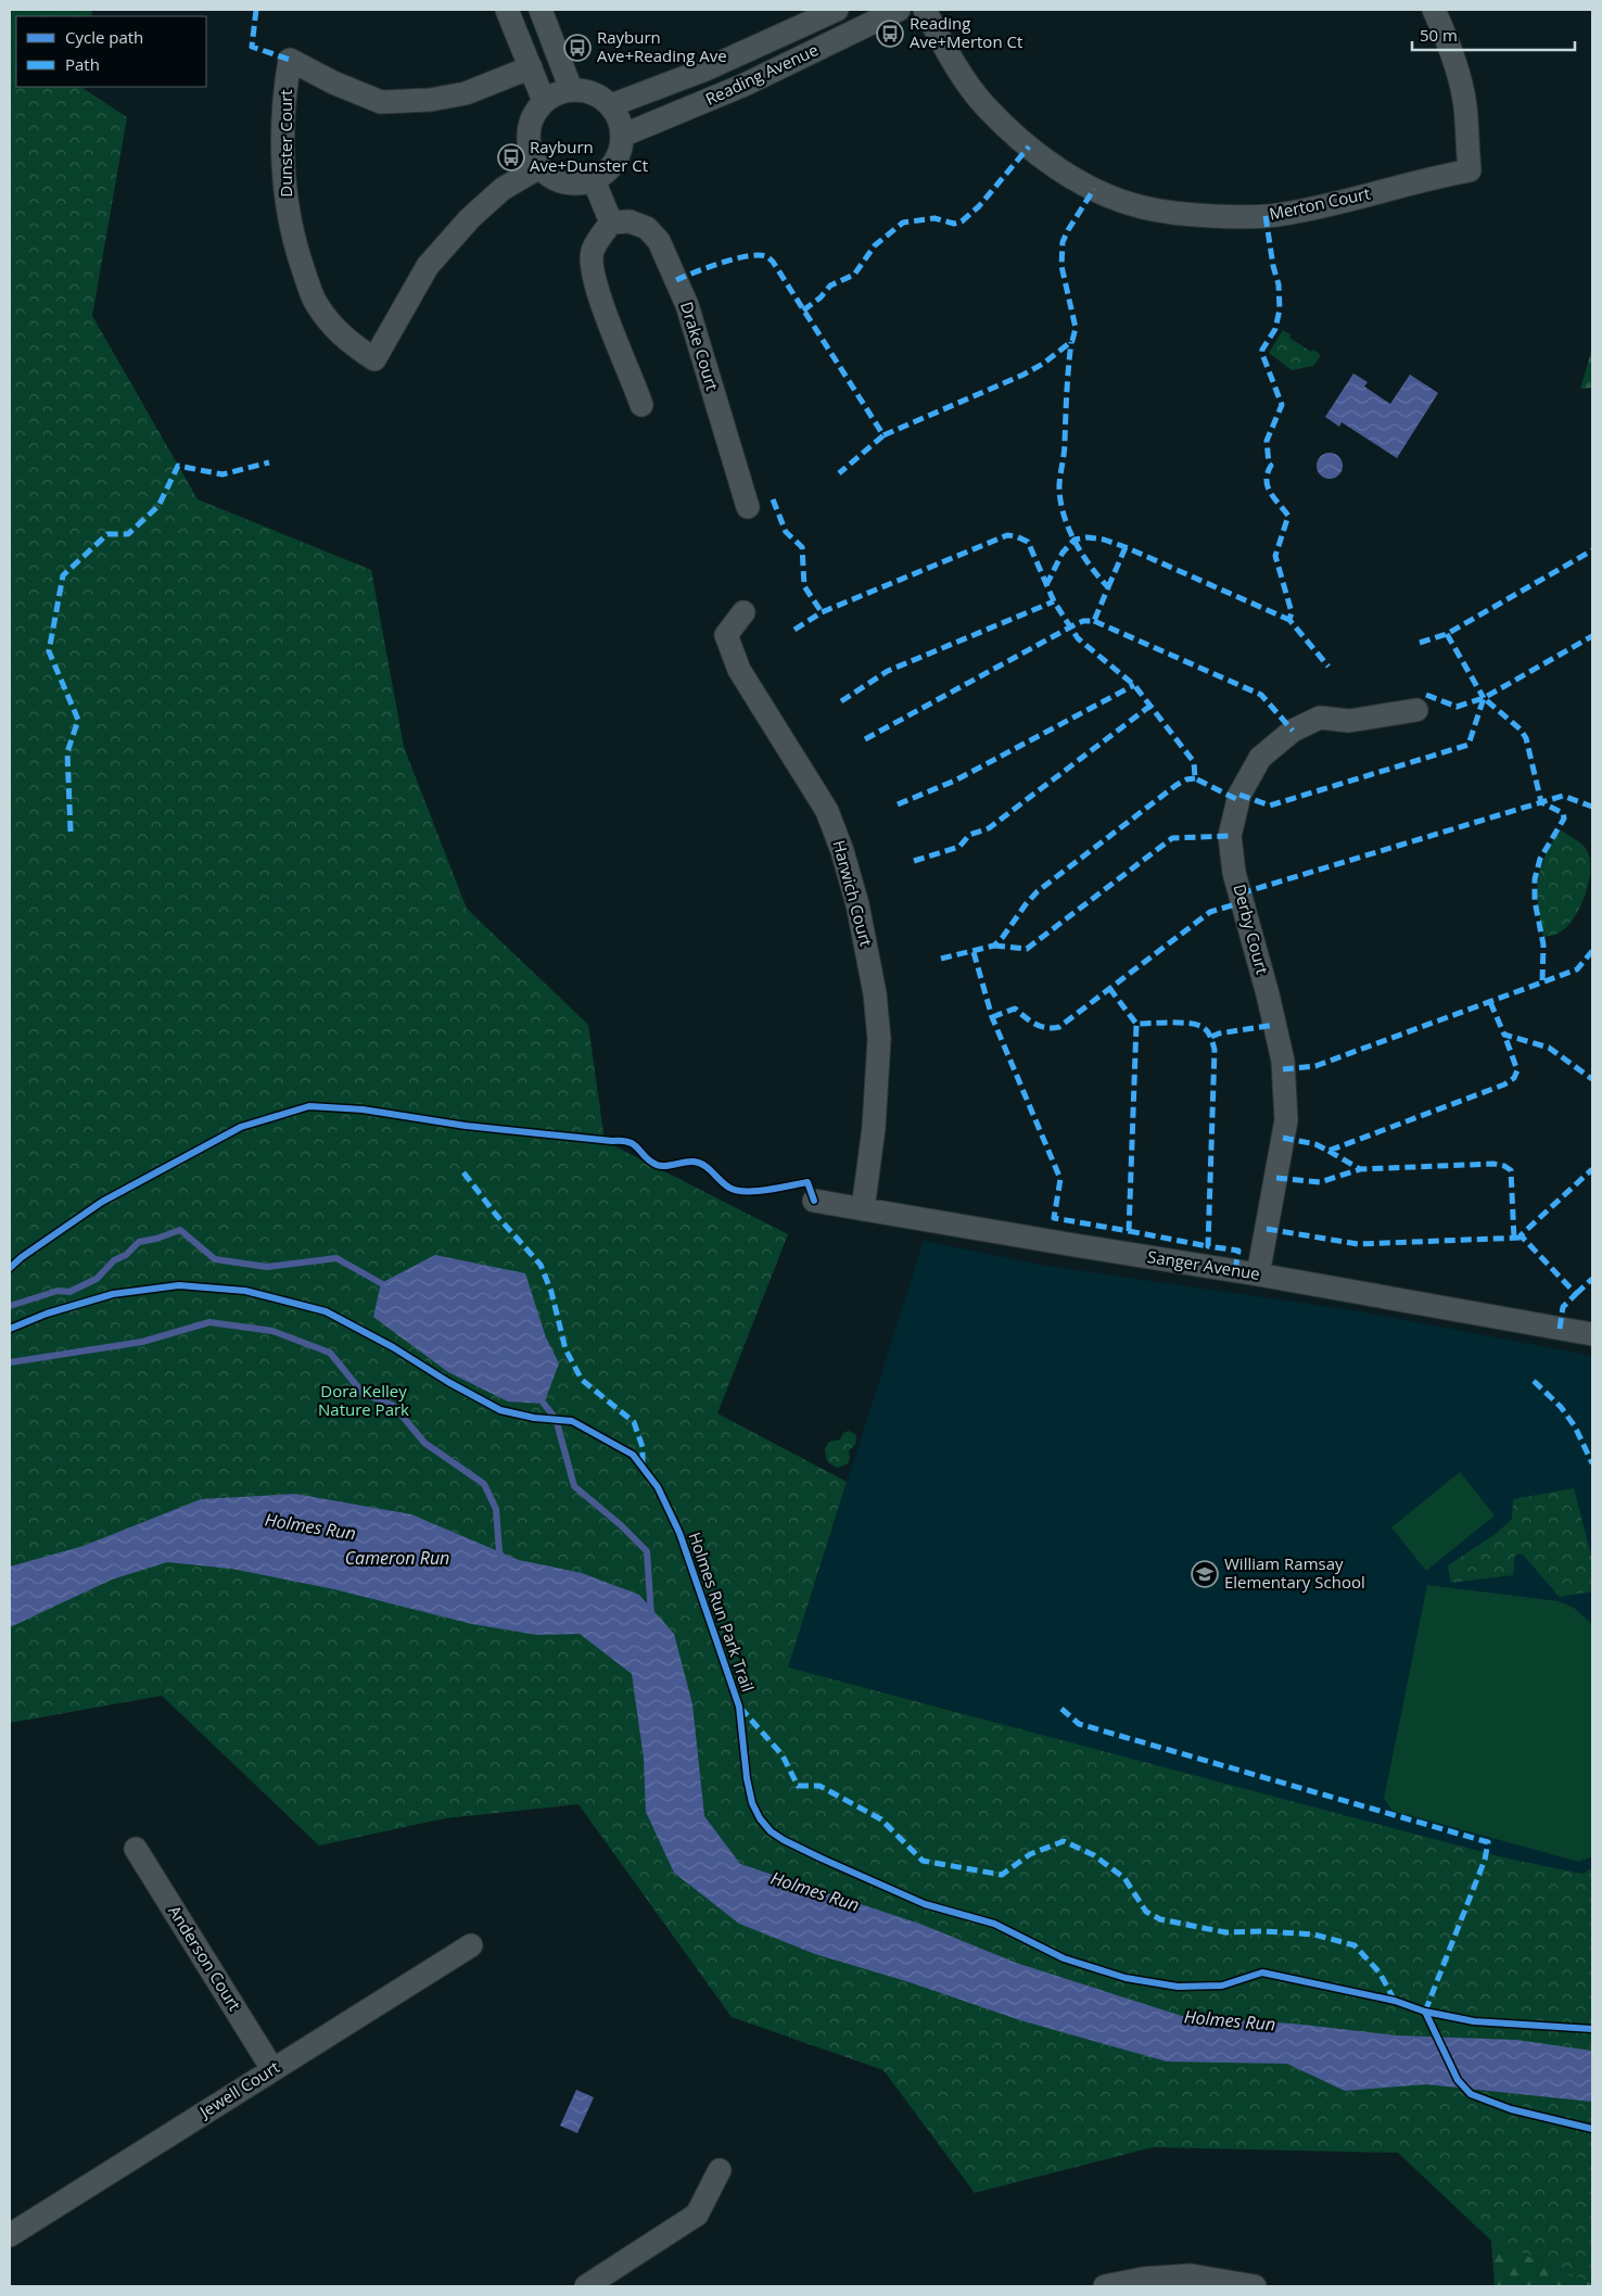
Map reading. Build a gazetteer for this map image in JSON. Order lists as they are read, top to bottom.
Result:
{
  "streets": {
    "street": [
      "Reading Avenue",
      "Dunster Court",
      "Merton Court",
      "Drake Court",
      "Harwich Court",
      "Derby Court",
      "Sanger Avenue",
      "Anderson Court",
      "Jewell Court"
    ],
    "cycle path": ["Holmes Run Park Trail"]
  },
  "crossings": [
    ["Reading Avenue", "Dunster Court"],
    ["Harwich Court", "Sanger Avenue"],
    ["Derby Court", "Sanger Avenue"],
    ["Anderson Court", "Jewell Court"]
  ],
  "water": ["Holmes Run", "Cameron Run"],
  "parks": ["Dora Kelley Nature Park"],
  "places": {
    "bus stop": ["Reading Ave+Merton Ct", "Rayburn Ave+Reading Ave", "Rayburn Ave+Dunster Ct"],
    "school or university": ["William Ramsay Elementary School"]
  },
  "legend": ["Cycle path", "Path"],
  "scale_bar": "50 m"
}
